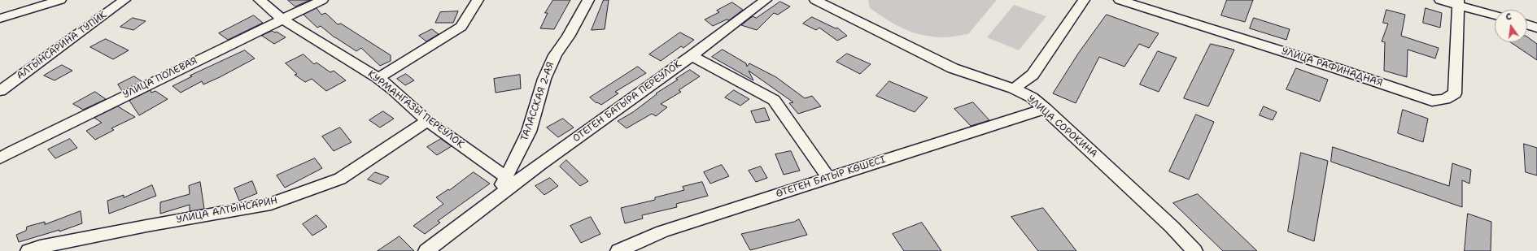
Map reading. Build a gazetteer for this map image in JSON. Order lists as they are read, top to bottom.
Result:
{
  "streets": {
    "street": [
      "АЛТЫНСАРИНА ТУПИК",
      "УЛИЦА РАФИНАДНАЯ",
      "УЛИЦА ПОЛЕВАЯ",
      "ТАЛАССКАЯ 2-АЯ",
      "ОТЕГЕН БАТЫРА ПЕРЕУЛОК",
      "КУРМАНГАЗЫ ПЕРЕУЛОК",
      "УЛИЦА СОРОКИНА",
      "ӨТЕГЕН БАТЫР КӨШЕСІ",
      "УЛИЦА АЛТЫНСАРИН"
    ]
  },
  "crossings": [
    ["УЛИЦА ПОЛЕВАЯ", "КУРМАНГАЗЫ ПЕРЕУЛОК"],
    ["ТАЛАССКАЯ 2-АЯ", "ОТЕГЕН БАТЫРА ПЕРЕУЛОК"],
    ["ТАЛАССКАЯ 2-АЯ", "КУРМАНГАЗЫ ПЕРЕУЛОК"],
    ["КУРМАНГАЗЫ ПЕРЕУЛОК", "УЛИЦА АЛТЫНСАРИН"],
    ["УЛИЦА СОРОКИНА", "ӨТЕГЕН БАТЫР КӨШЕСІ"]
  ],
  "north": "top"
}
